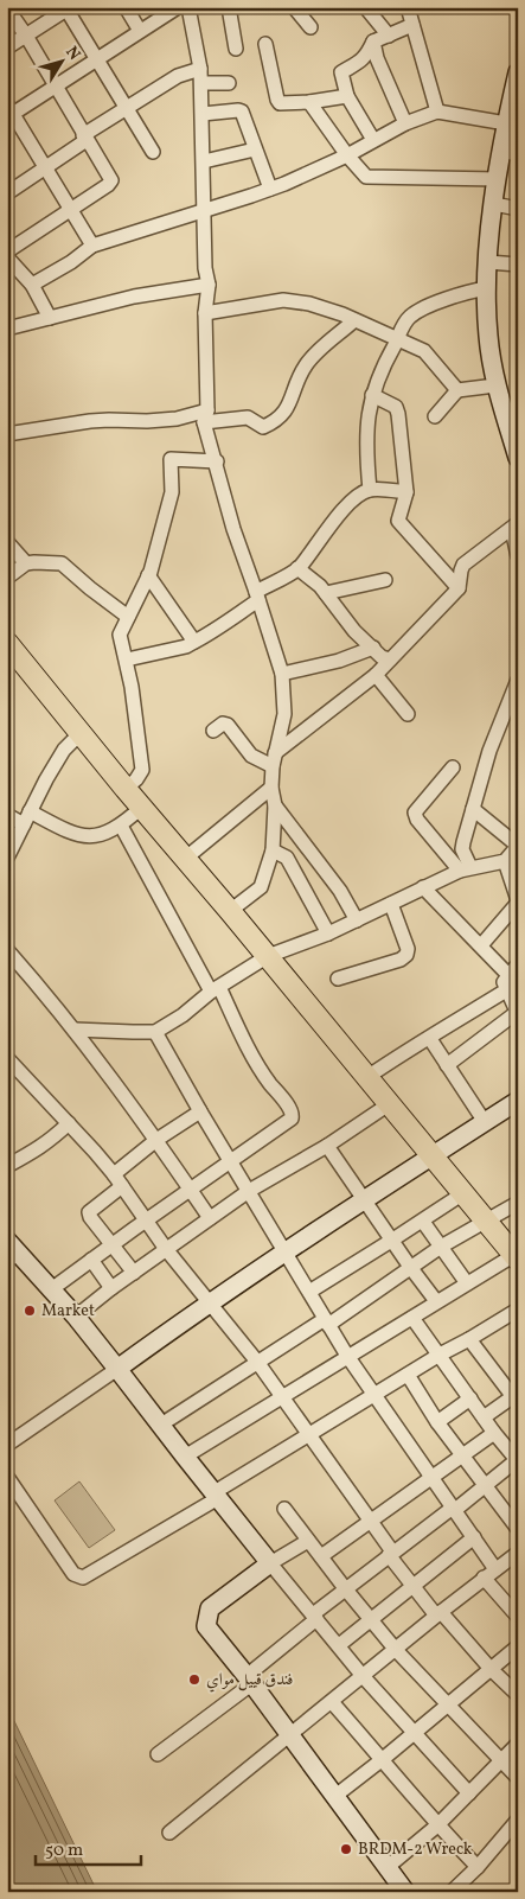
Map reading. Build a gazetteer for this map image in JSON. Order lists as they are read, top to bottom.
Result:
{
  "places": ["Market", "فندق قييل مواي", "BRDM-2 Wreck"],
  "scale_bar": "50 m",
  "north": "top right"
}
